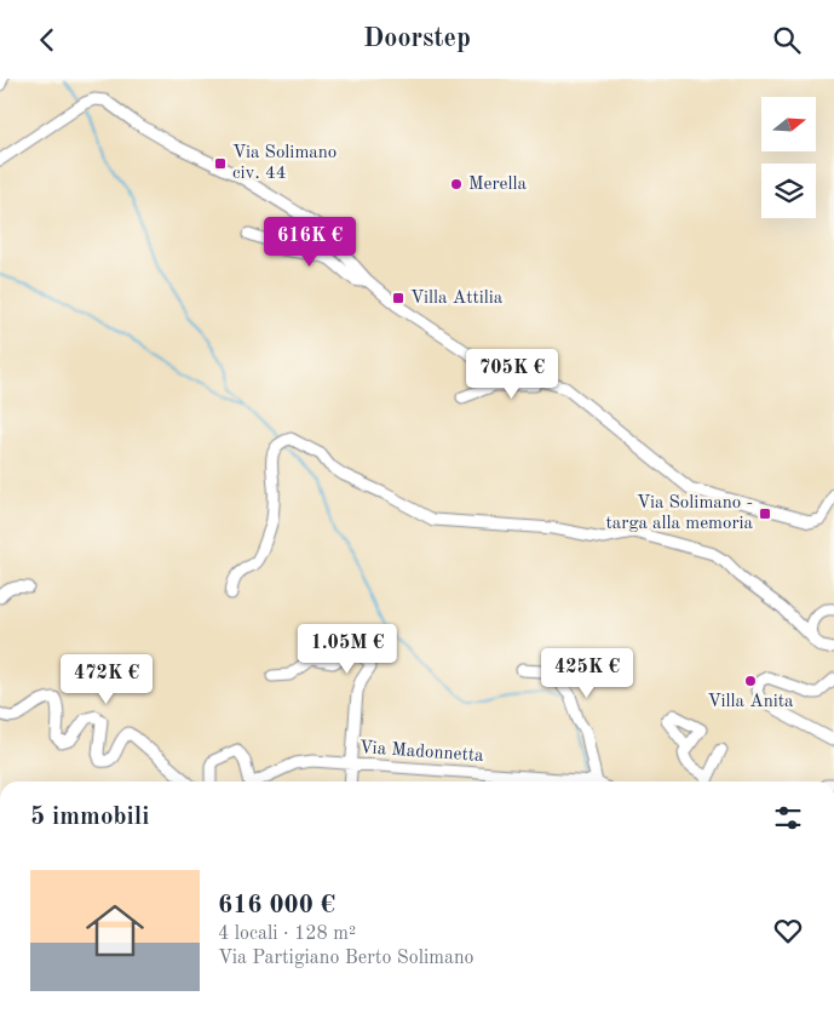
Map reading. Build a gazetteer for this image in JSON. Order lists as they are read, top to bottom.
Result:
{
  "streets": {
    "street": ["Via Madonnetta"]
  },
  "places": {
    "transit": ["Via Solimano civ. 44", "Villa Attilia", "Via Solimano - targa alla memoria"],
    "other": ["Merella", "Villa Anita"]
  },
  "north": "right",
  "page": {
    "header": "Doorstep",
    "price": [
      "616K €",
      "705K €",
      "1.05M €",
      "425K €",
      "472K €"
    ],
    "heading": "5 immobili",
    "list": [
      {
        "name": "616 000 €",
        "note": "4 locali · 128 m² · Via Partigiano Berto Solimano"
      }
    ]
  }
}
